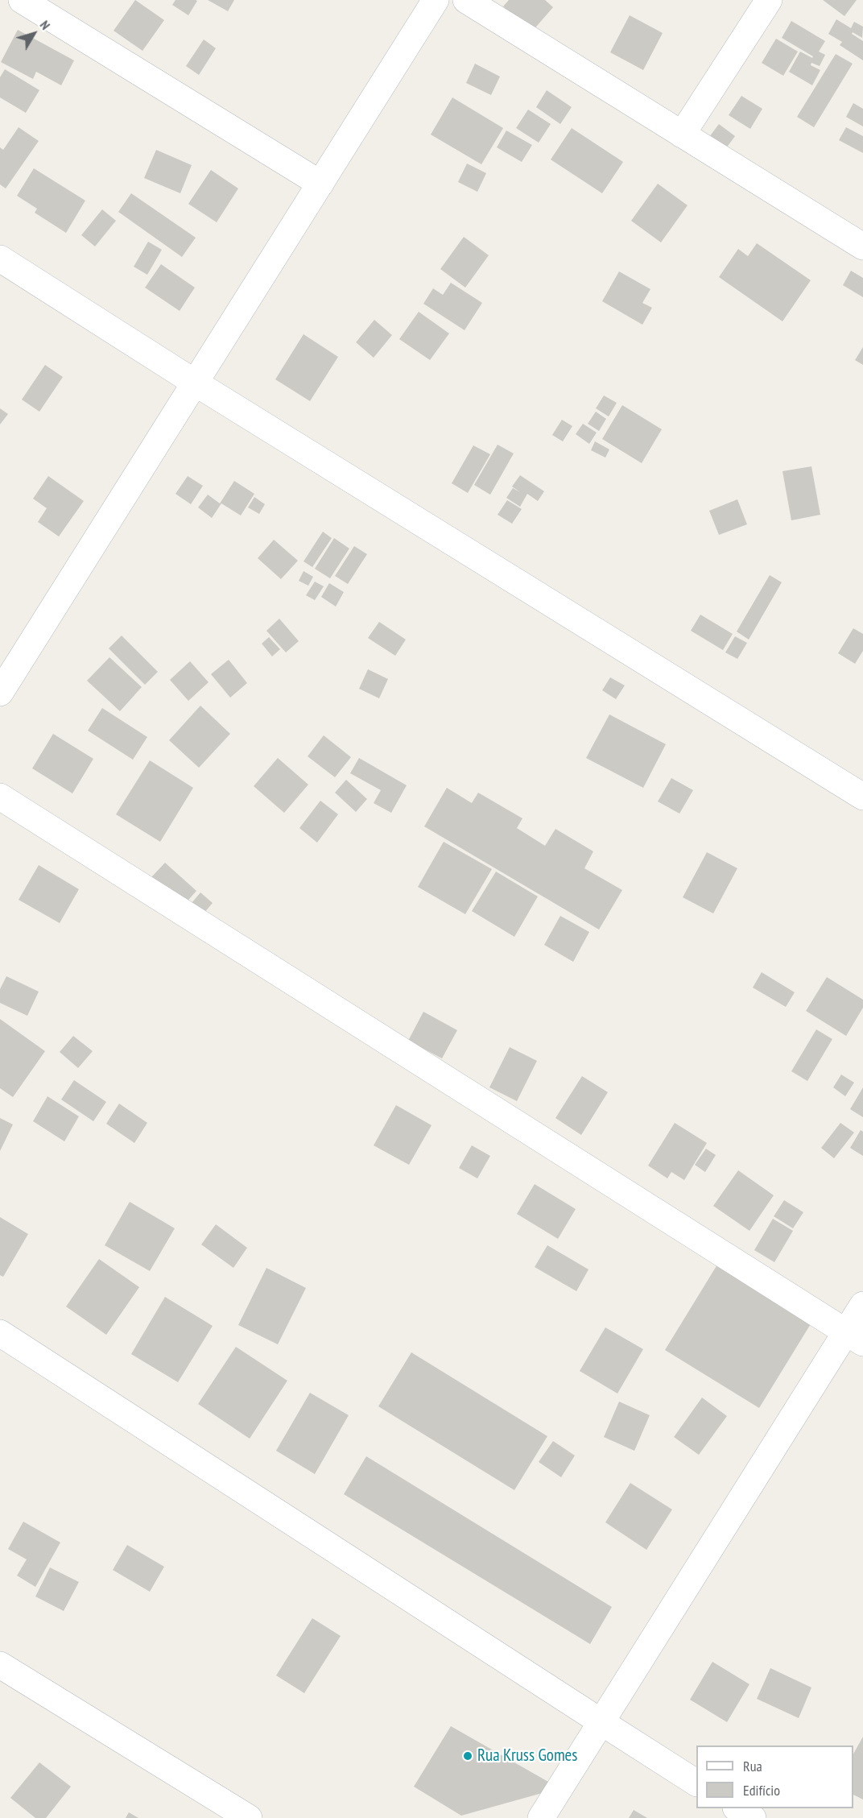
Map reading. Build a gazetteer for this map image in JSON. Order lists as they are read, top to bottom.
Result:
{
  "places": ["Rua Kruss Gomes"],
  "legend": ["Rua", "Edifício"],
  "north": "top right"
}
